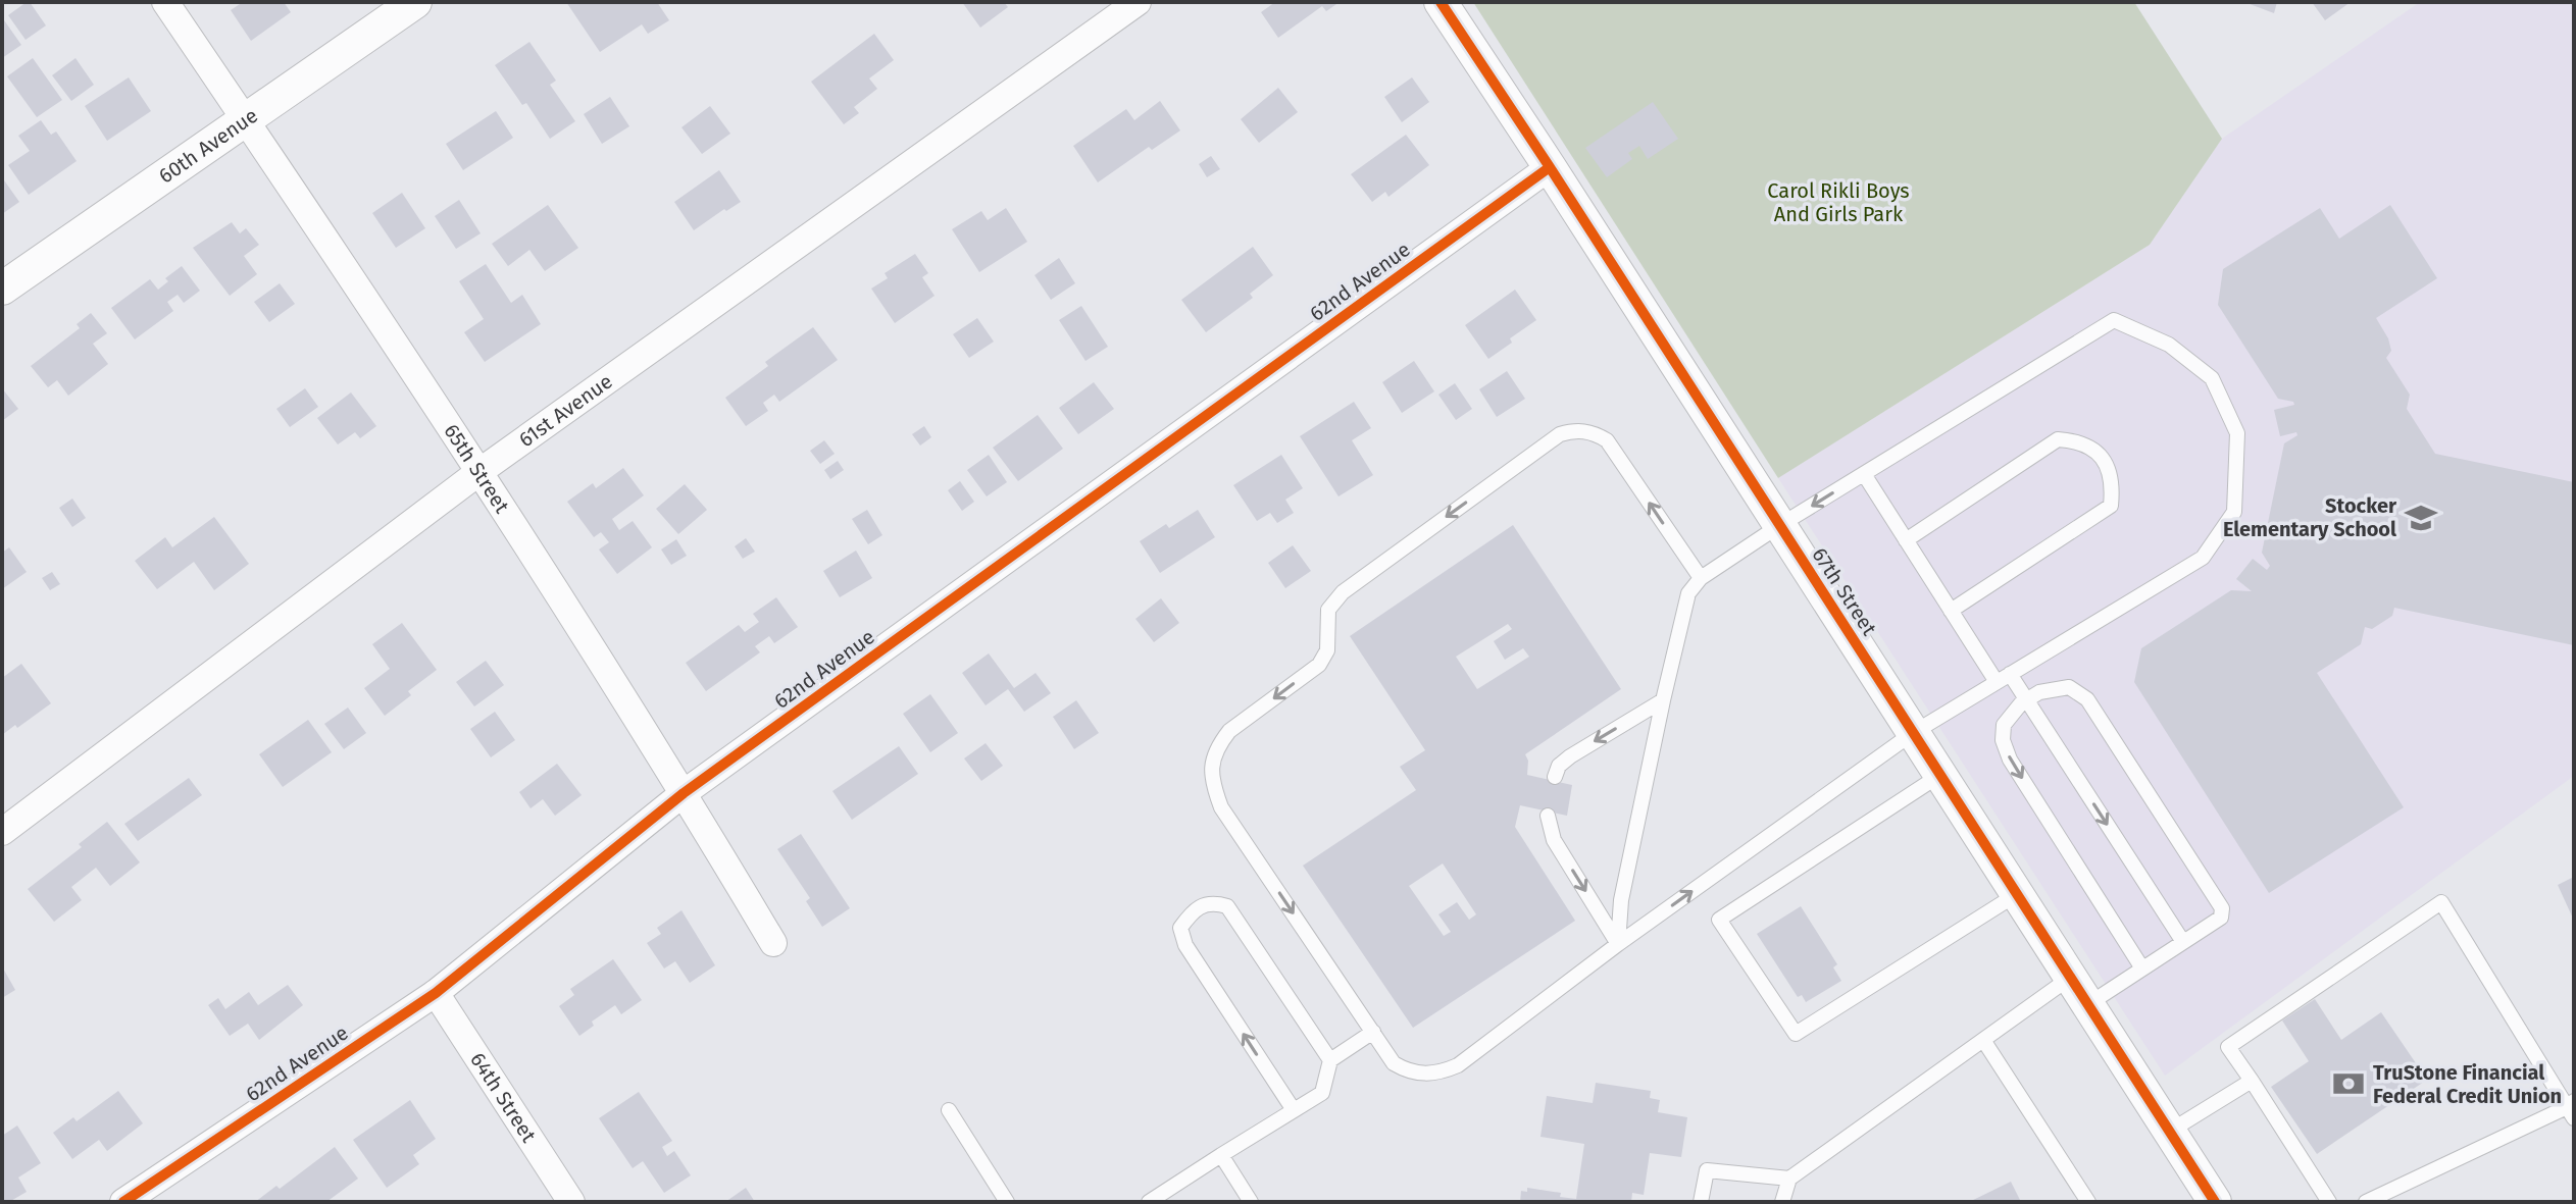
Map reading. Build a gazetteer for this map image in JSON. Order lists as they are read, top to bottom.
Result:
{
  "streets": {
    "street": [
      "60th Avenue",
      "62nd Avenue",
      "61st Avenue",
      "65th Street",
      "67th Street",
      "64th Street"
    ]
  },
  "crossings": [
    ["60th Avenue", "65th Street"],
    ["62nd Avenue", "65th Street"],
    ["62nd Avenue", "67th Street"],
    ["62nd Avenue", "64th Street"],
    ["61st Avenue", "65th Street"]
  ],
  "parks": ["Carol Rikli Boys And Girls Park"],
  "places": {
    "school or university": ["Stocker Elementary School"],
    "bank": ["TruStone Financial Federal Credit Union"]
  }
}
